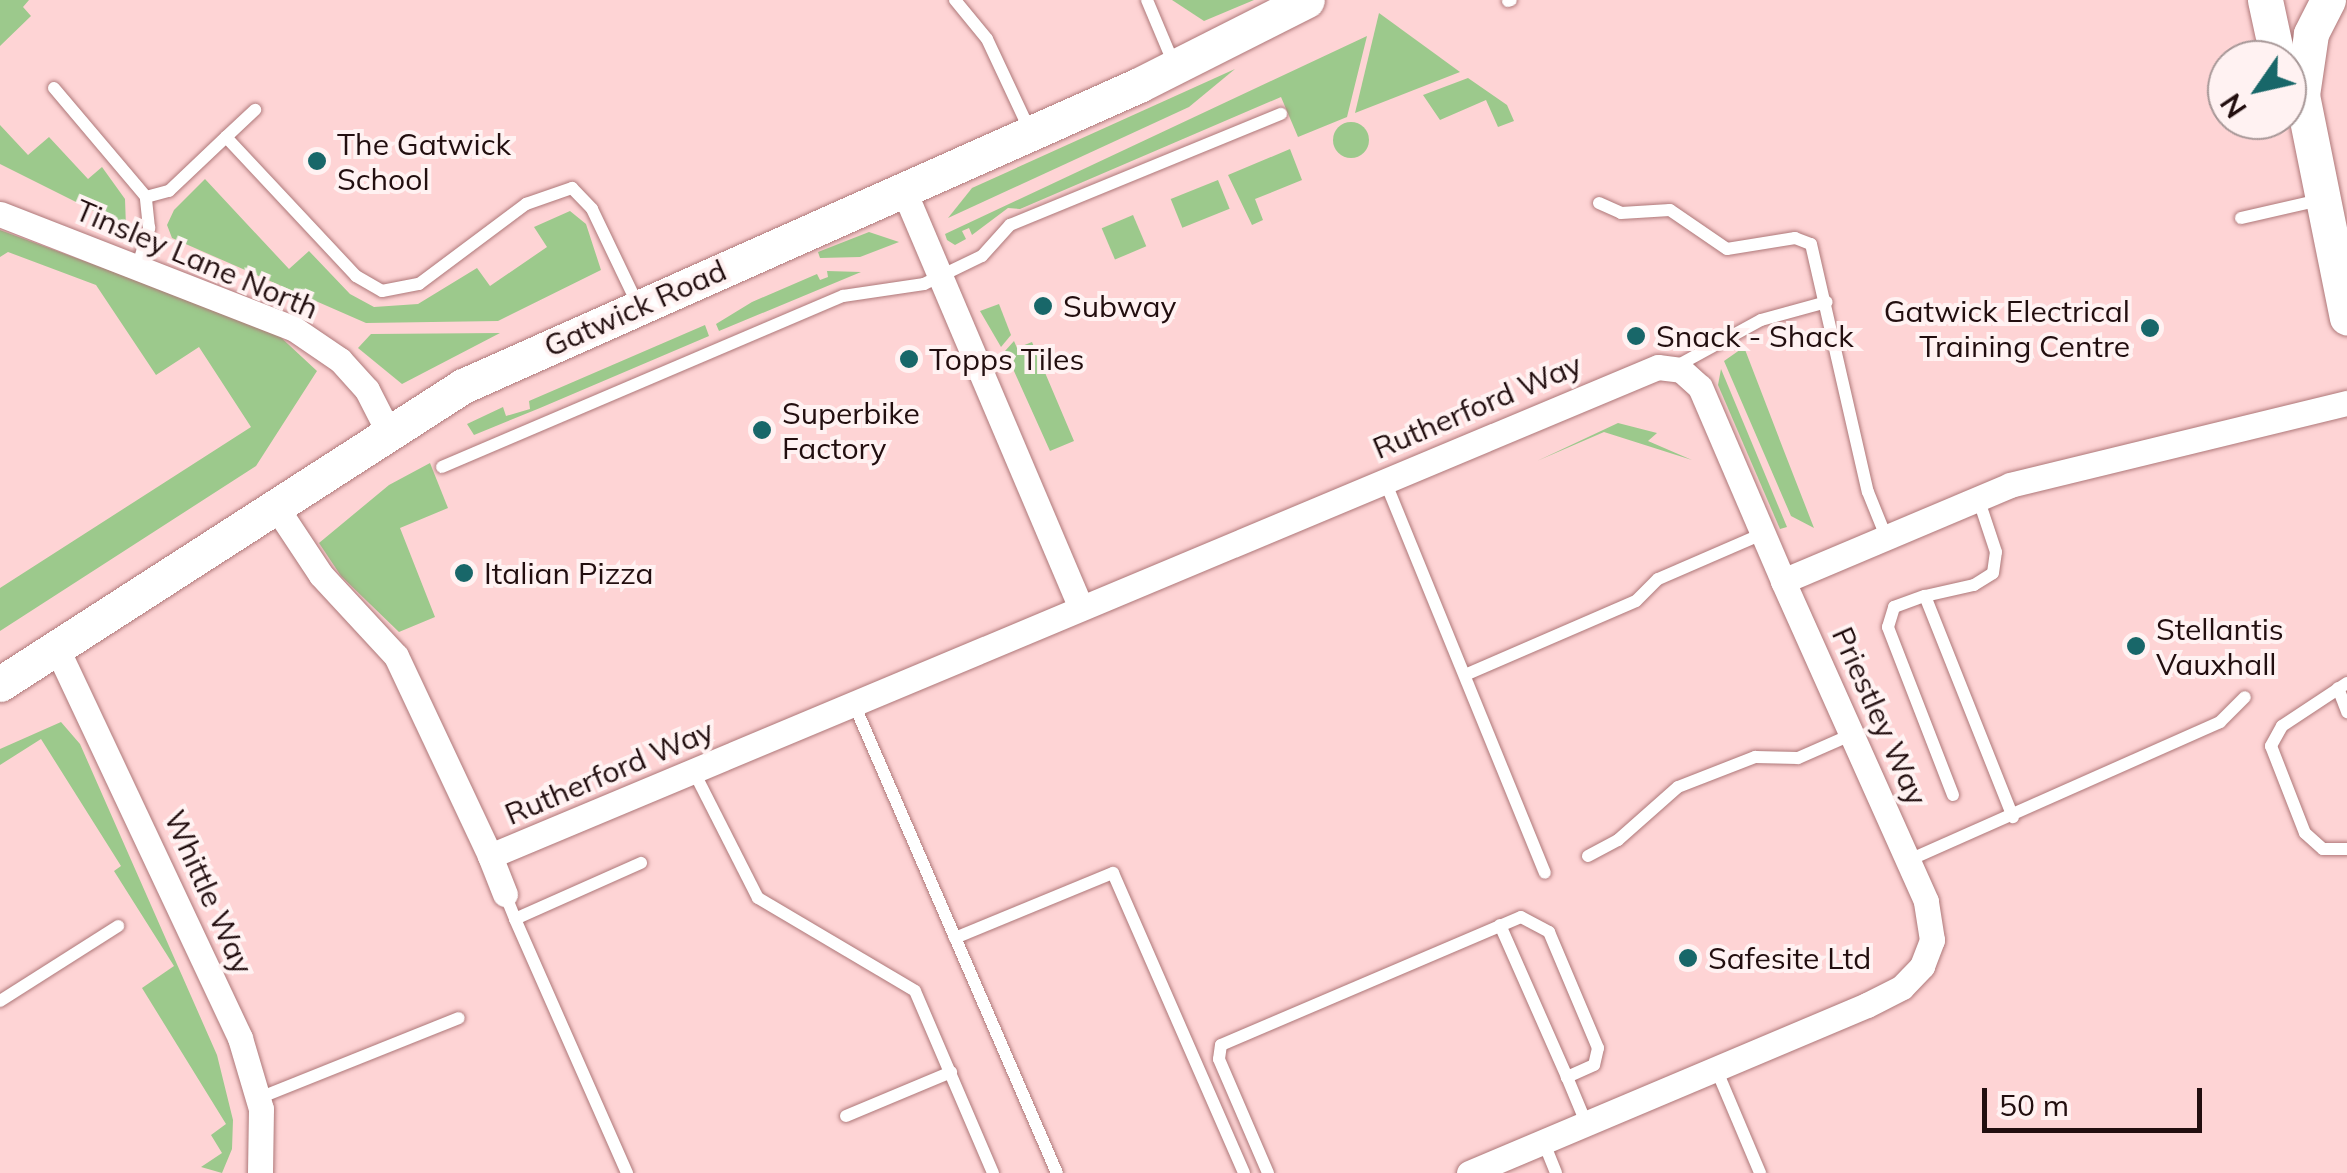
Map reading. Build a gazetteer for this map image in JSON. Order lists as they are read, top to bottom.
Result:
{
  "streets": {
    "street": [
      "Tinsley Lane North",
      "Gatwick Road",
      "Rutherford Way",
      "Priestley Way",
      "Whittle Way"
    ]
  },
  "crossings": [
    ["Tinsley Lane North", "Gatwick Road"],
    ["Gatwick Road", "Rutherford Way"],
    ["Gatwick Road", "Whittle Way"]
  ],
  "places": [
    "The Gatwick School",
    "Subway",
    "Gatwick Electrical Training Centre",
    "Snack - Shack",
    "Topps Tiles",
    "Superbike Factory",
    "Italian Pizza",
    "Stellantis Vauxhall",
    "Safesite Ltd"
  ],
  "scale_bar": "50 m",
  "north": "bottom left"
}
